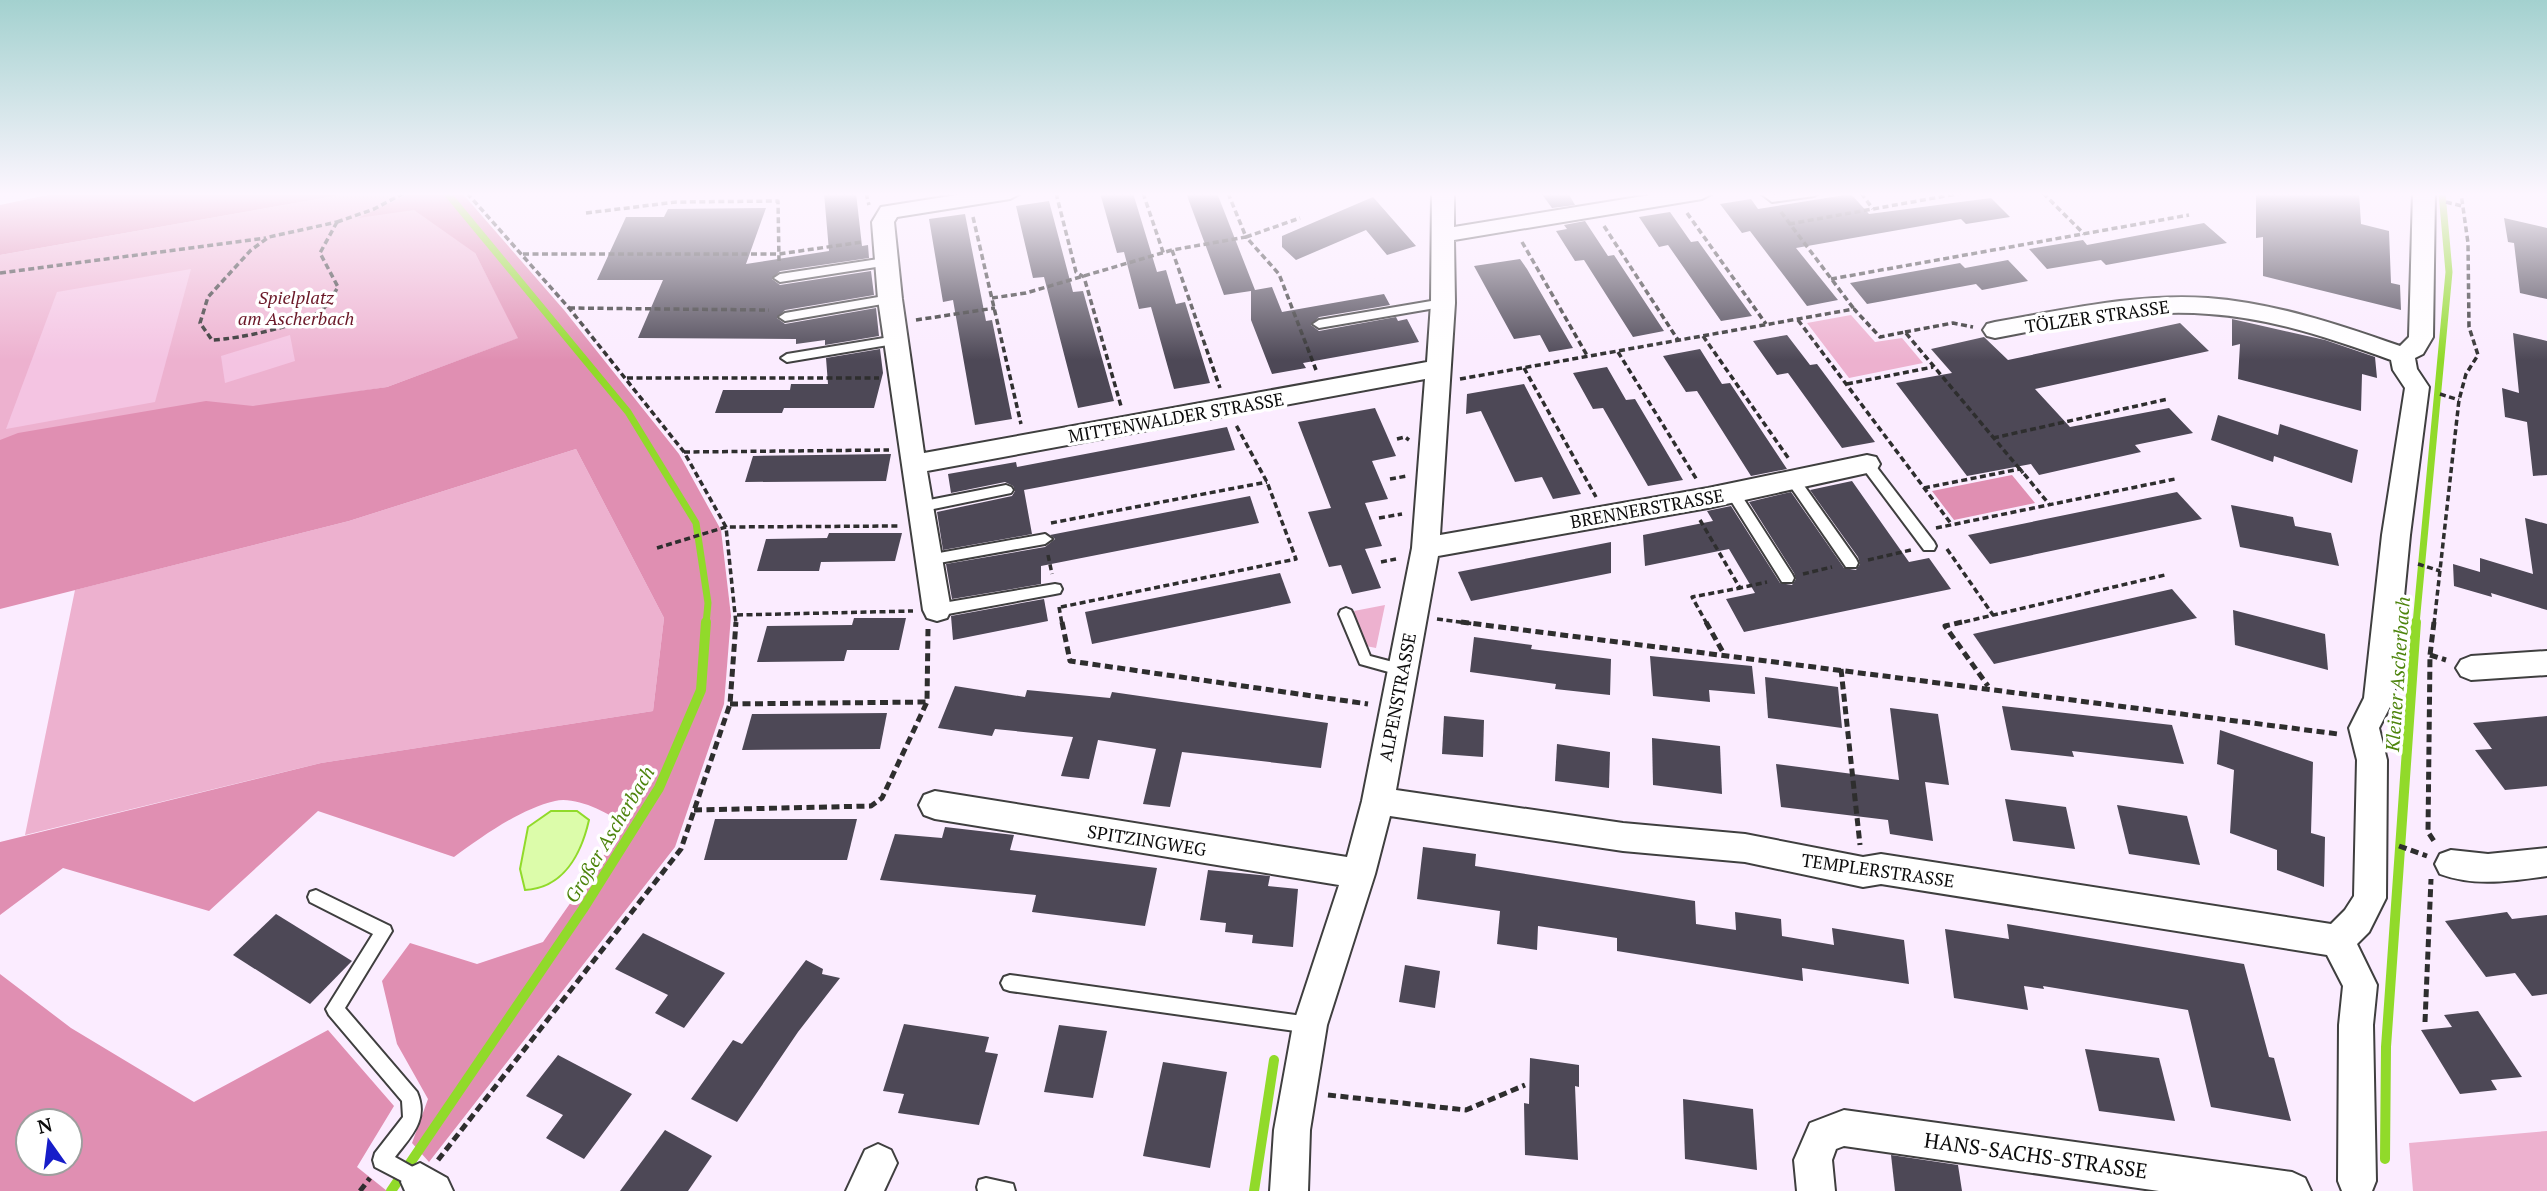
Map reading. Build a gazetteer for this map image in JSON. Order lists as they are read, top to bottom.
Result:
{
  "streets": {
    "street": [
      "TÖLZER STRASSE",
      "MITTENWALDER STRASSE",
      "BRENNERSTRASSE",
      "ALPENSTRASSE",
      "SPITZINGWEG",
      "TEMPLERSTRASSE",
      "HANS-SACHS-STRASSE"
    ]
  },
  "crossings": [
    ["MITTENWALDER STRASSE", "ALPENSTRASSE"],
    ["BRENNERSTRASSE", "ALPENSTRASSE"],
    ["ALPENSTRASSE", "SPITZINGWEG"],
    ["ALPENSTRASSE", "TEMPLERSTRASSE"]
  ],
  "water": ["Kleiner Ascherbach", "Großer Ascherbach"],
  "parks": ["Spielplatz am Ascherbach"],
  "north": "top"
}
